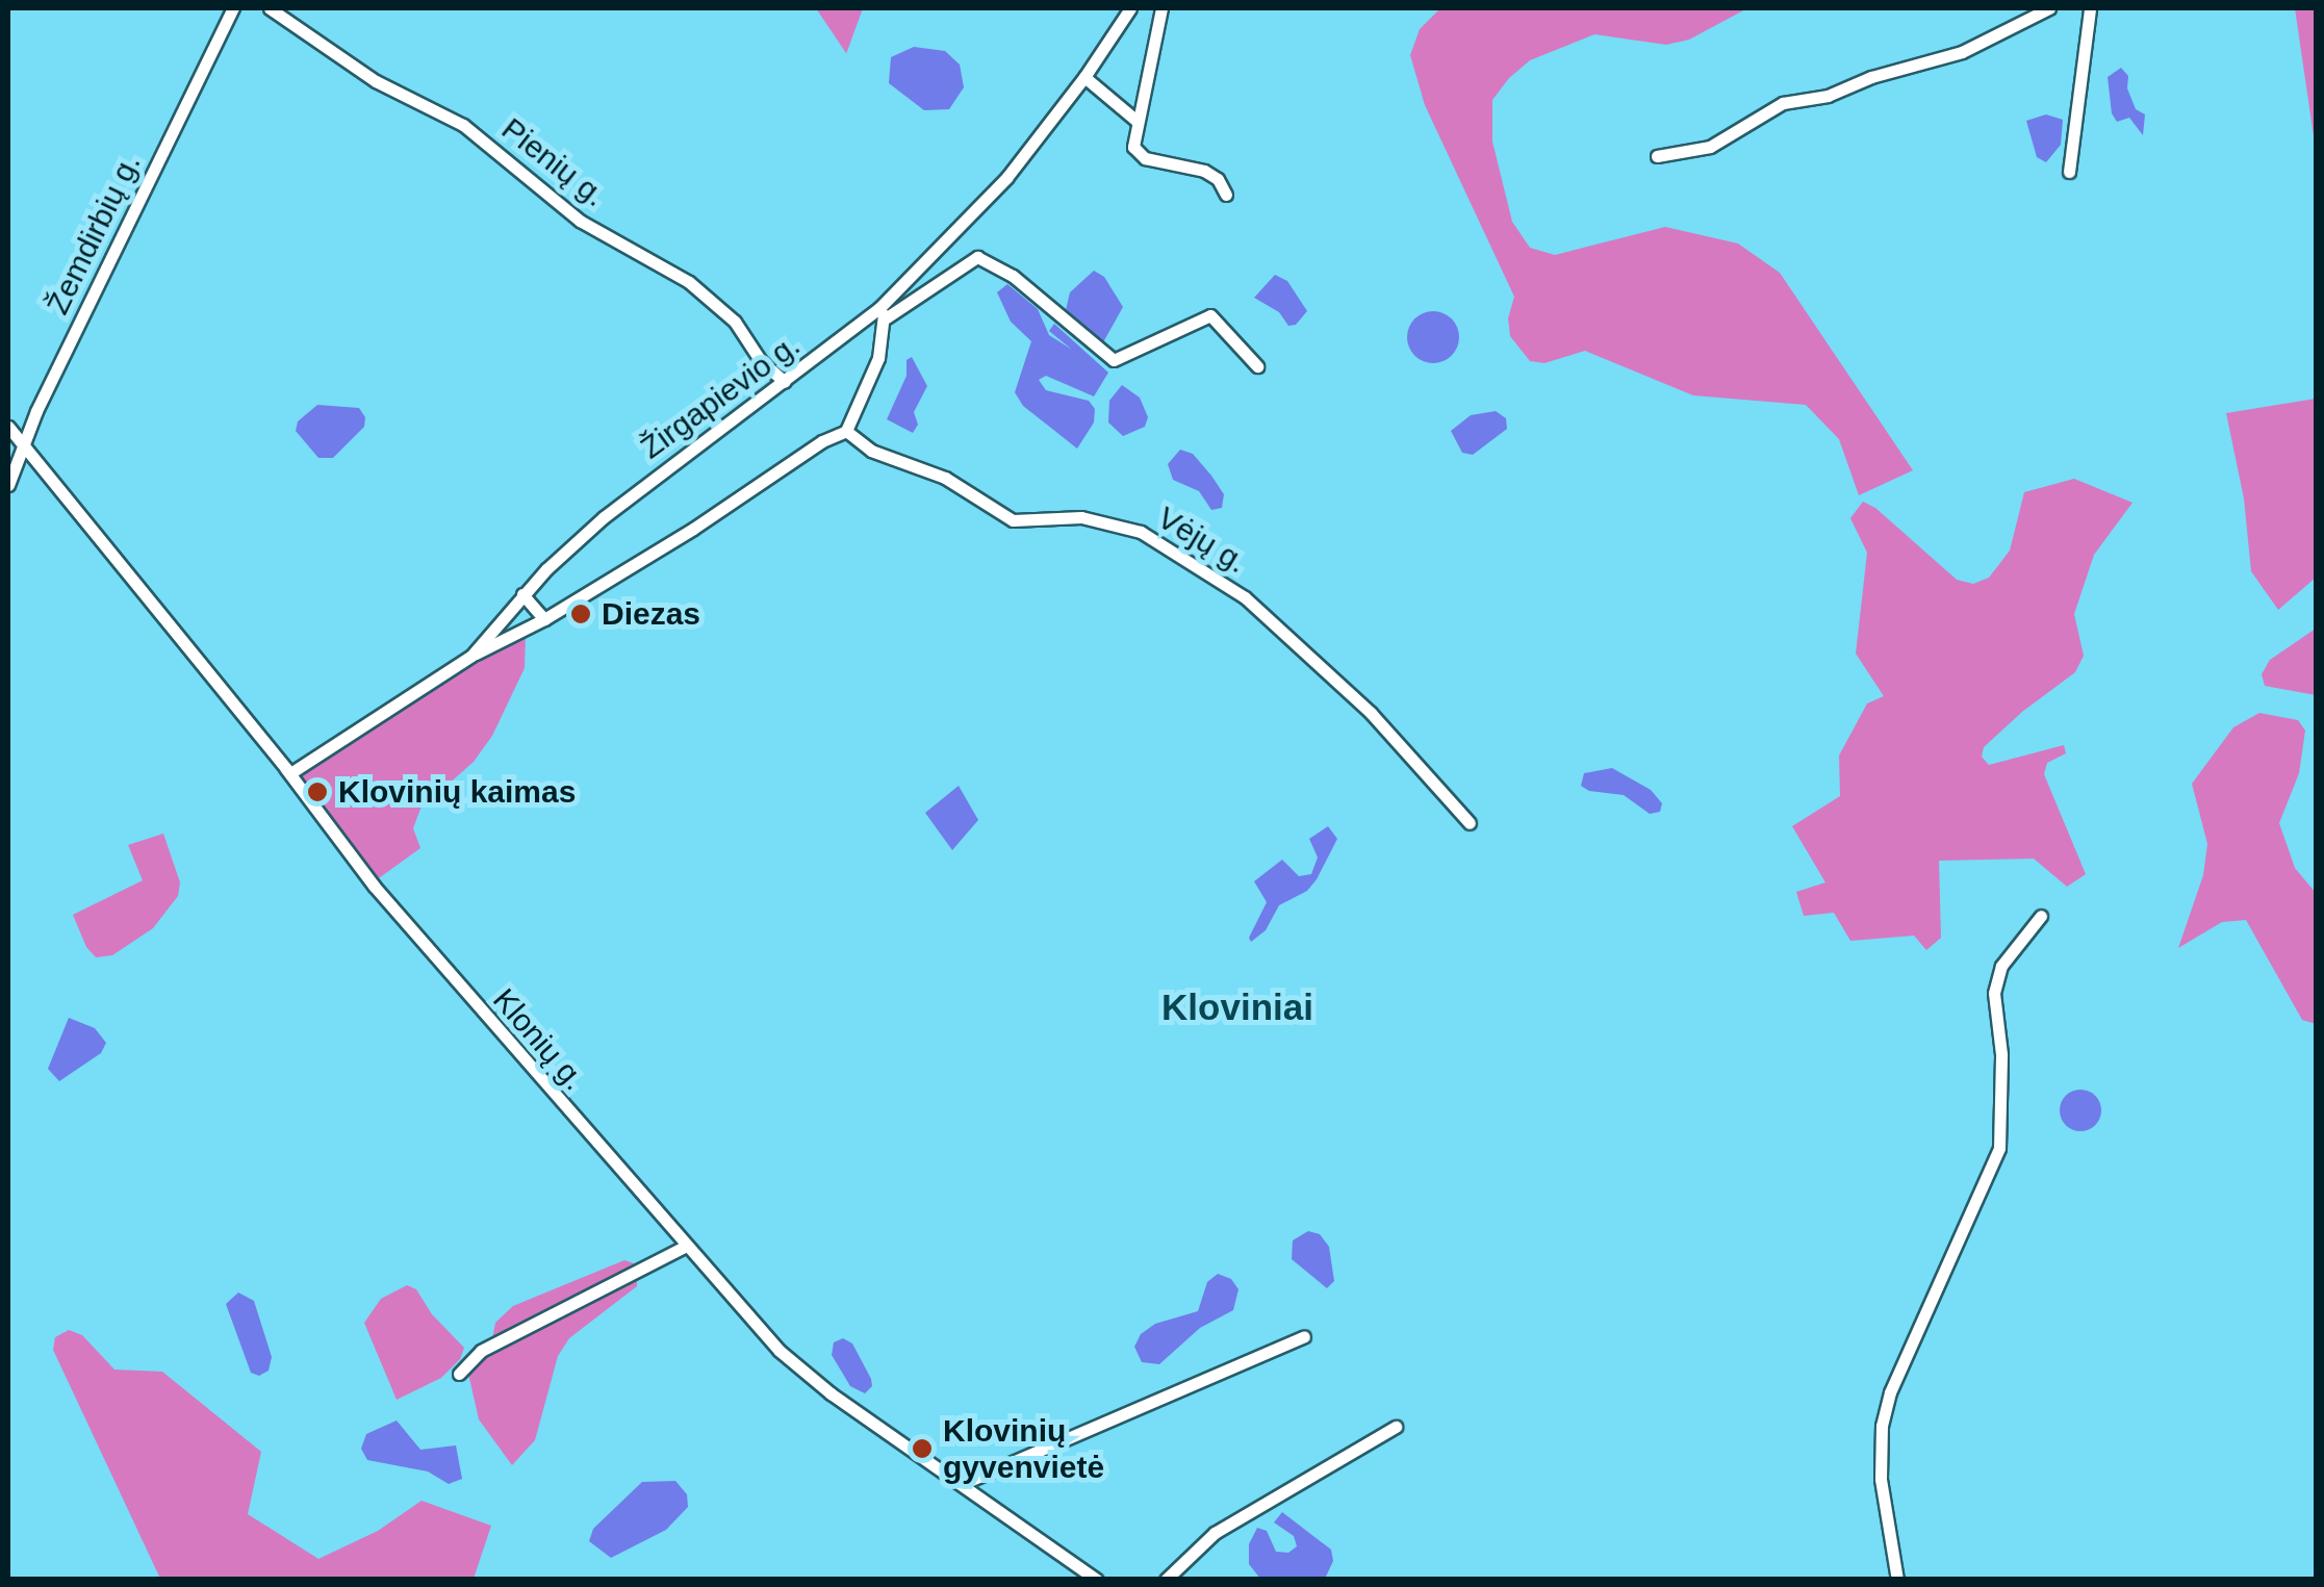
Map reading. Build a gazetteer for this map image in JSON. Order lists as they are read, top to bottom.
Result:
{
  "streets": {
    "street": [
      "Pienių g.",
      "Žemdirbių g.",
      "Žirgapievio g.",
      "Vėjų g.",
      "Klonių g."
    ]
  },
  "crossings": [
    ["Pienių g.", "Žirgapievio g."],
    ["Žemdirbių g.", "Klonių g."],
    ["Žirgapievio g.", "Klonių g."]
  ],
  "districts": ["Kloviniai"],
  "places": ["Diezas", "Klovinių kaimas", "Klovinių gyvenvietė"]
}
